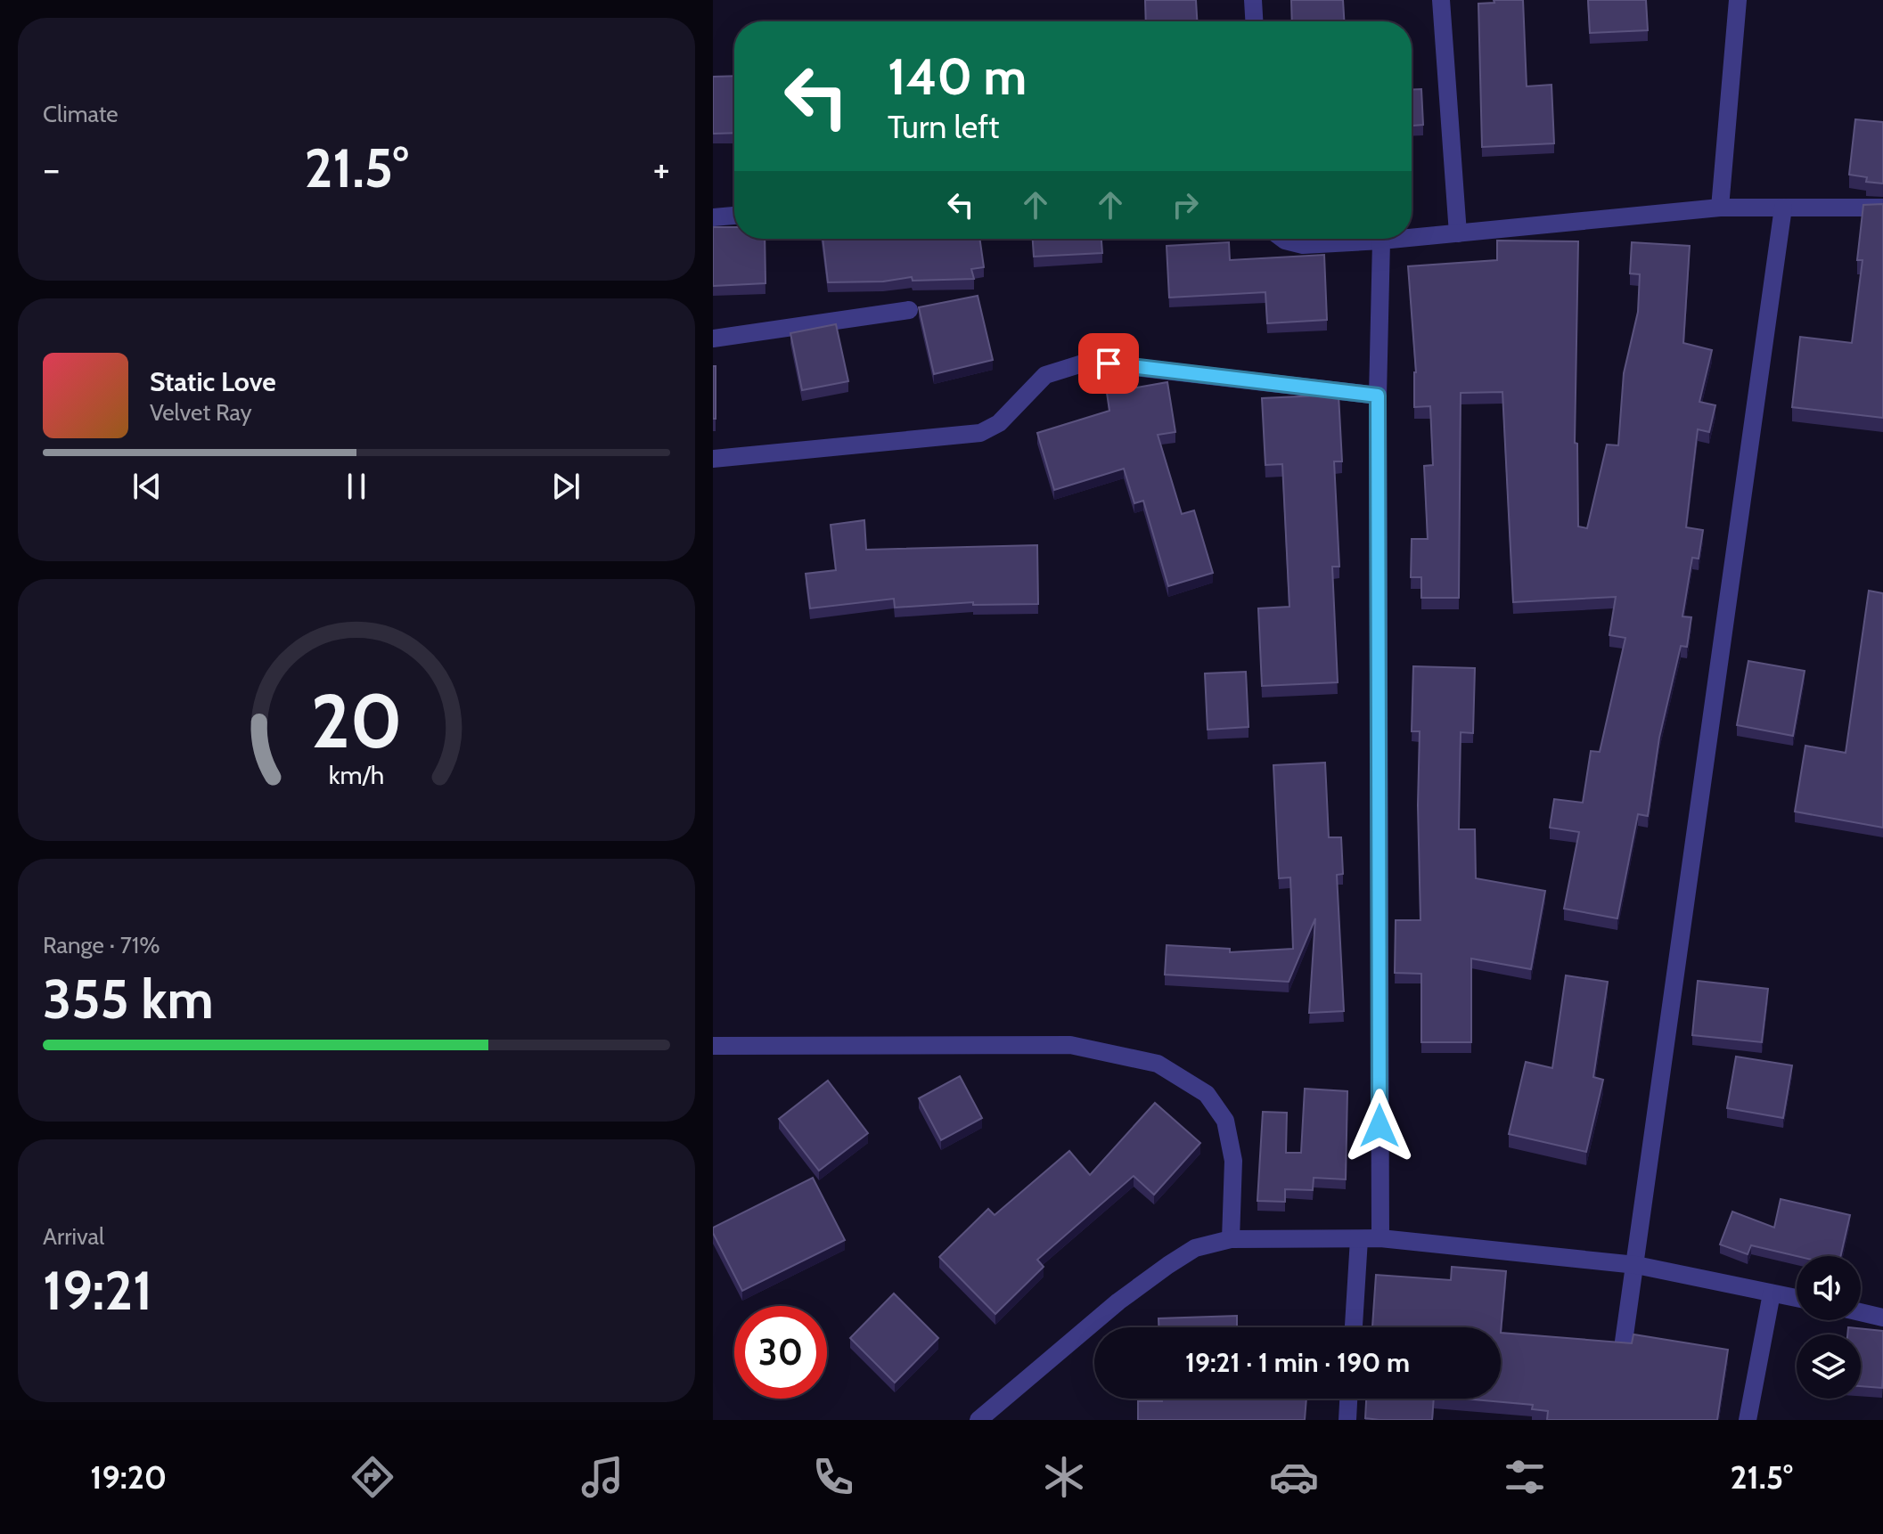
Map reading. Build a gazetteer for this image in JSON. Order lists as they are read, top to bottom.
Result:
{
  "page": {
    "tile": [
      "Climate",
      ["Range · 71%", "355 km"],
      ["Arrival", "19:21"]
    ],
    "turn": ["140 m", "Turn left"],
    "heat": ["−", "21.5°", "+"],
    "song": ["Static Love", "Velvet Ray"],
    "limit": "30",
    "trip": "19:21 · 1 min · 190 m",
    "tabs": ["19:20", "21.5°"],
    "gauge": ["20", "km/h"]
  }
}
